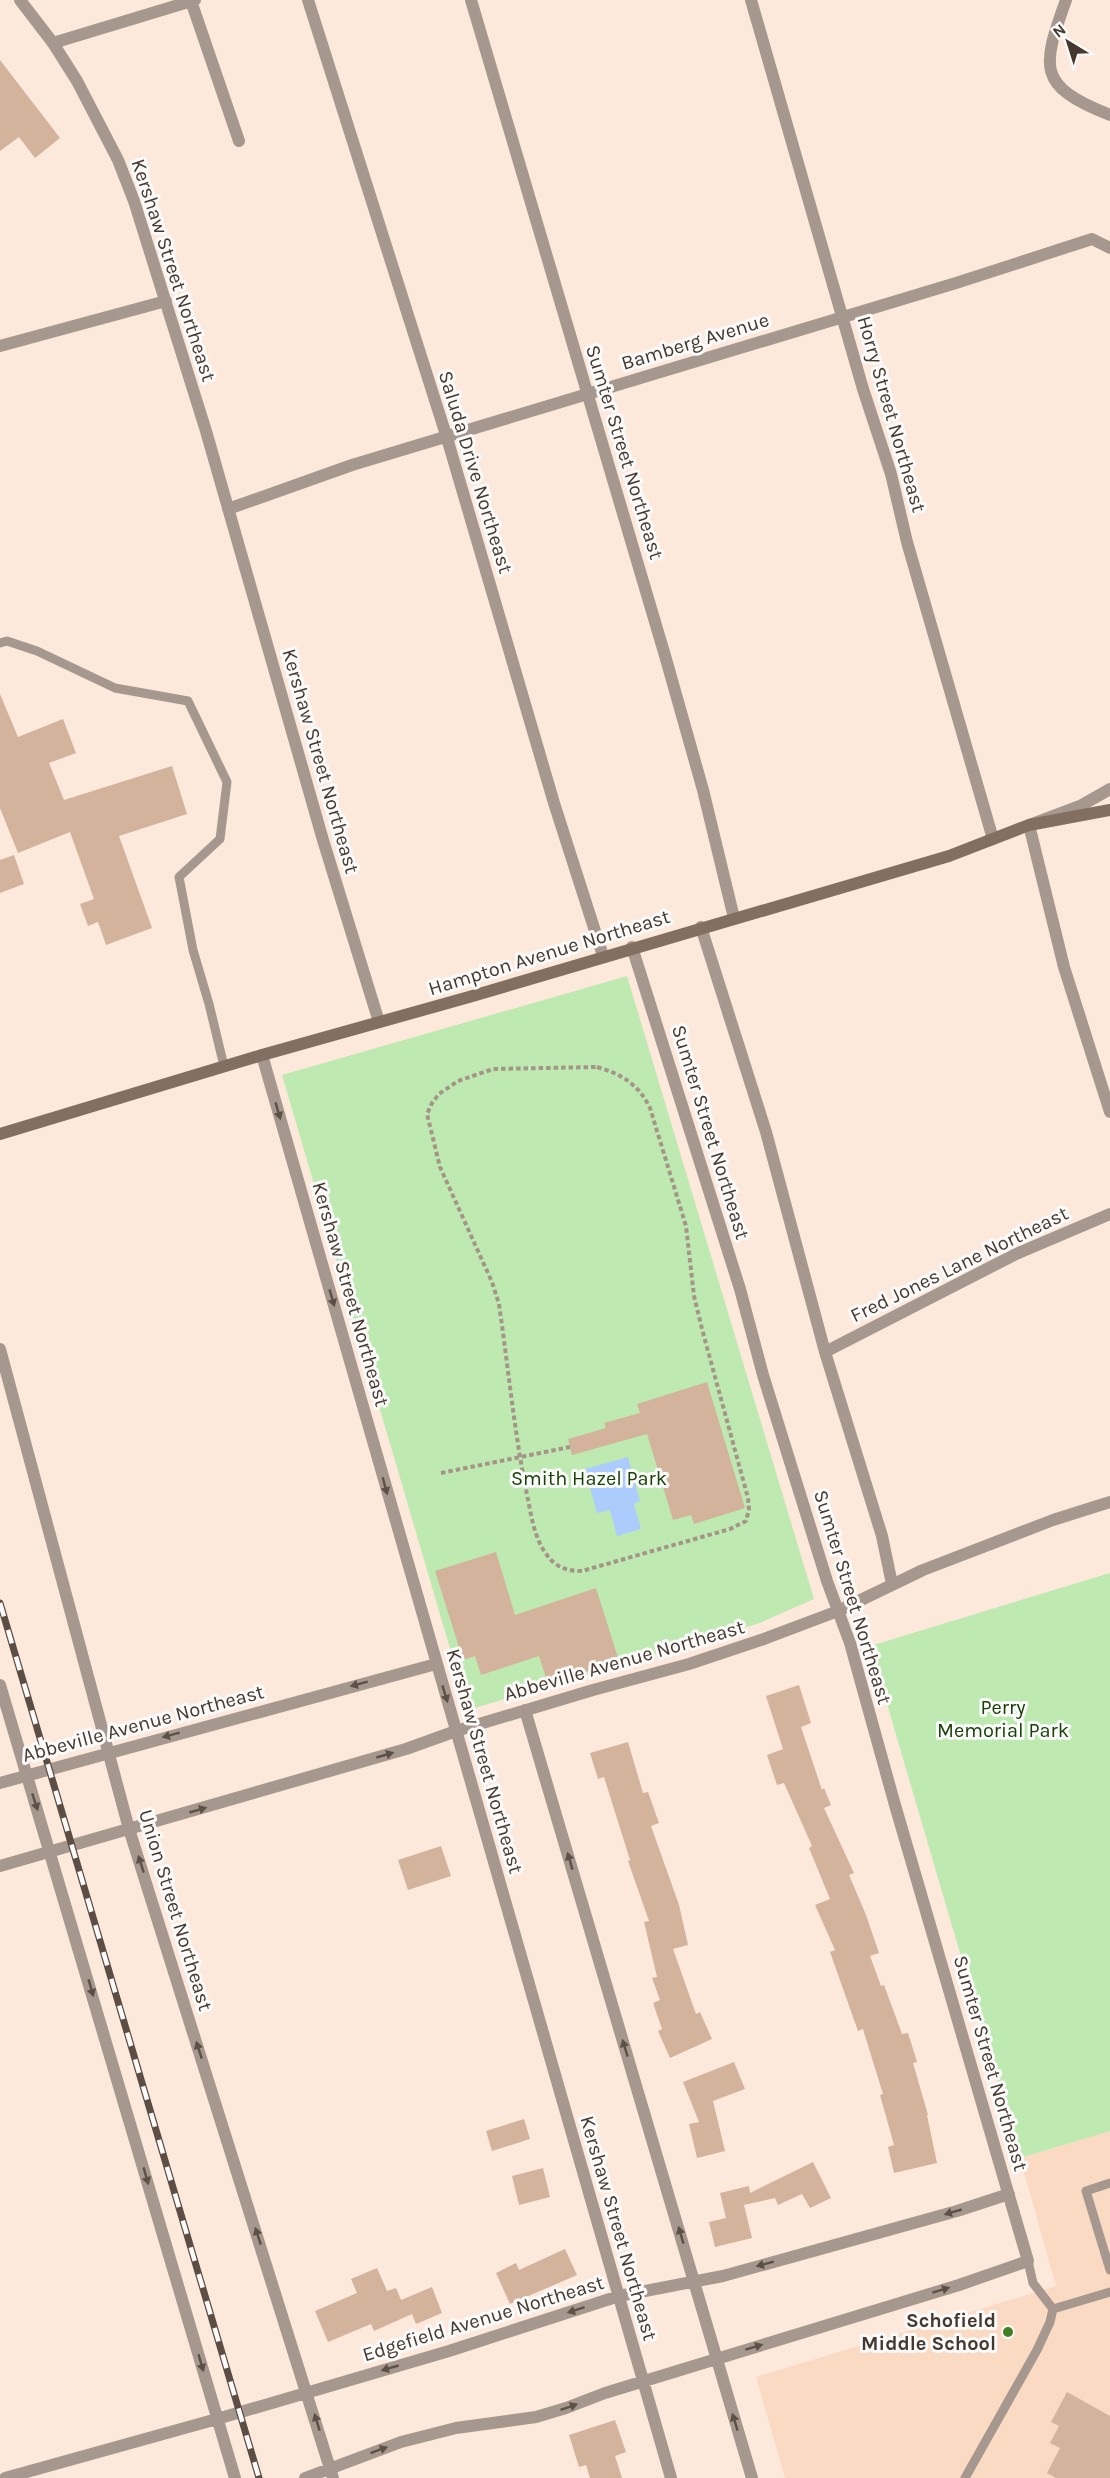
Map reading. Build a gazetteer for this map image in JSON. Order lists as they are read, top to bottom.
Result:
{
  "streets": {
    "street": [
      "Kershaw Street Northeast",
      "Bamberg Avenue",
      "Horry Street Northeast",
      "Sumter Street Northeast",
      "Saluda Drive Northeast",
      "Hampton Avenue Northeast",
      "Fred Jones Lane Northeast",
      "Abbeville Avenue Northeast",
      "Union Street Northeast",
      "Edgefield Avenue Northeast"
    ]
  },
  "crossings": [
    ["Kershaw Street Northeast", "Bamberg Avenue"],
    ["Kershaw Street Northeast", "Hampton Avenue Northeast"],
    ["Kershaw Street Northeast", "Abbeville Avenue Northeast"],
    ["Kershaw Street Northeast", "Edgefield Avenue Northeast"],
    ["Bamberg Avenue", "Horry Street Northeast"],
    ["Bamberg Avenue", "Sumter Street Northeast"],
    ["Bamberg Avenue", "Saluda Drive Northeast"],
    ["Horry Street Northeast", "Hampton Avenue Northeast"],
    ["Sumter Street Northeast", "Hampton Avenue Northeast"],
    ["Sumter Street Northeast", "Fred Jones Lane Northeast"],
    ["Sumter Street Northeast", "Abbeville Avenue Northeast"],
    ["Sumter Street Northeast", "Edgefield Avenue Northeast"],
    ["Saluda Drive Northeast", "Hampton Avenue Northeast"],
    ["Abbeville Avenue Northeast", "Union Street Northeast"],
    ["Union Street Northeast", "Edgefield Avenue Northeast"]
  ],
  "parks": ["Smith Hazel Park", "Perry Memorial Park"],
  "places": ["Schofield Middle School"],
  "north": "top left"
}
